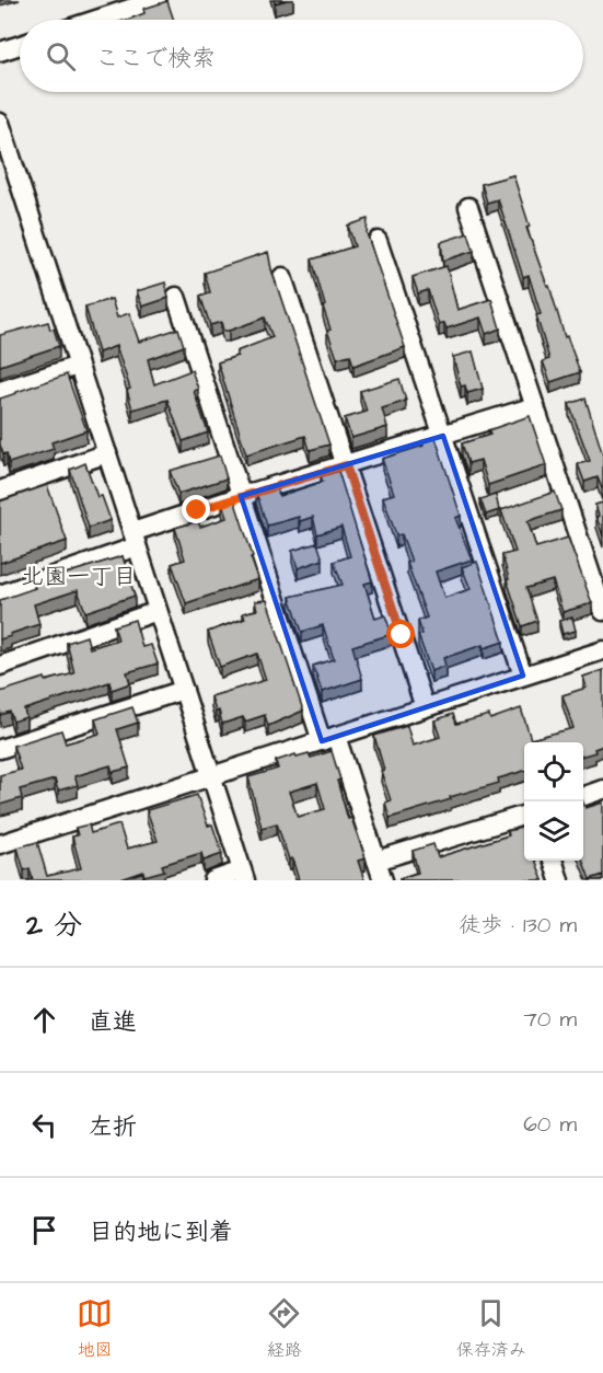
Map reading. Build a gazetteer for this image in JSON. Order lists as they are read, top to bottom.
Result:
{
  "districts": ["北園一丁目"],
  "page": {
    "search": "ここで検索",
    "heading": ["2 分", "徒歩 · 130 m"],
    "list": [
      ["直進", "70 m"],
      ["左折", "60 m"],
      "目的地に到着"
    ],
    "nav": ["地図", "経路", "保存済み"]
  }
}
